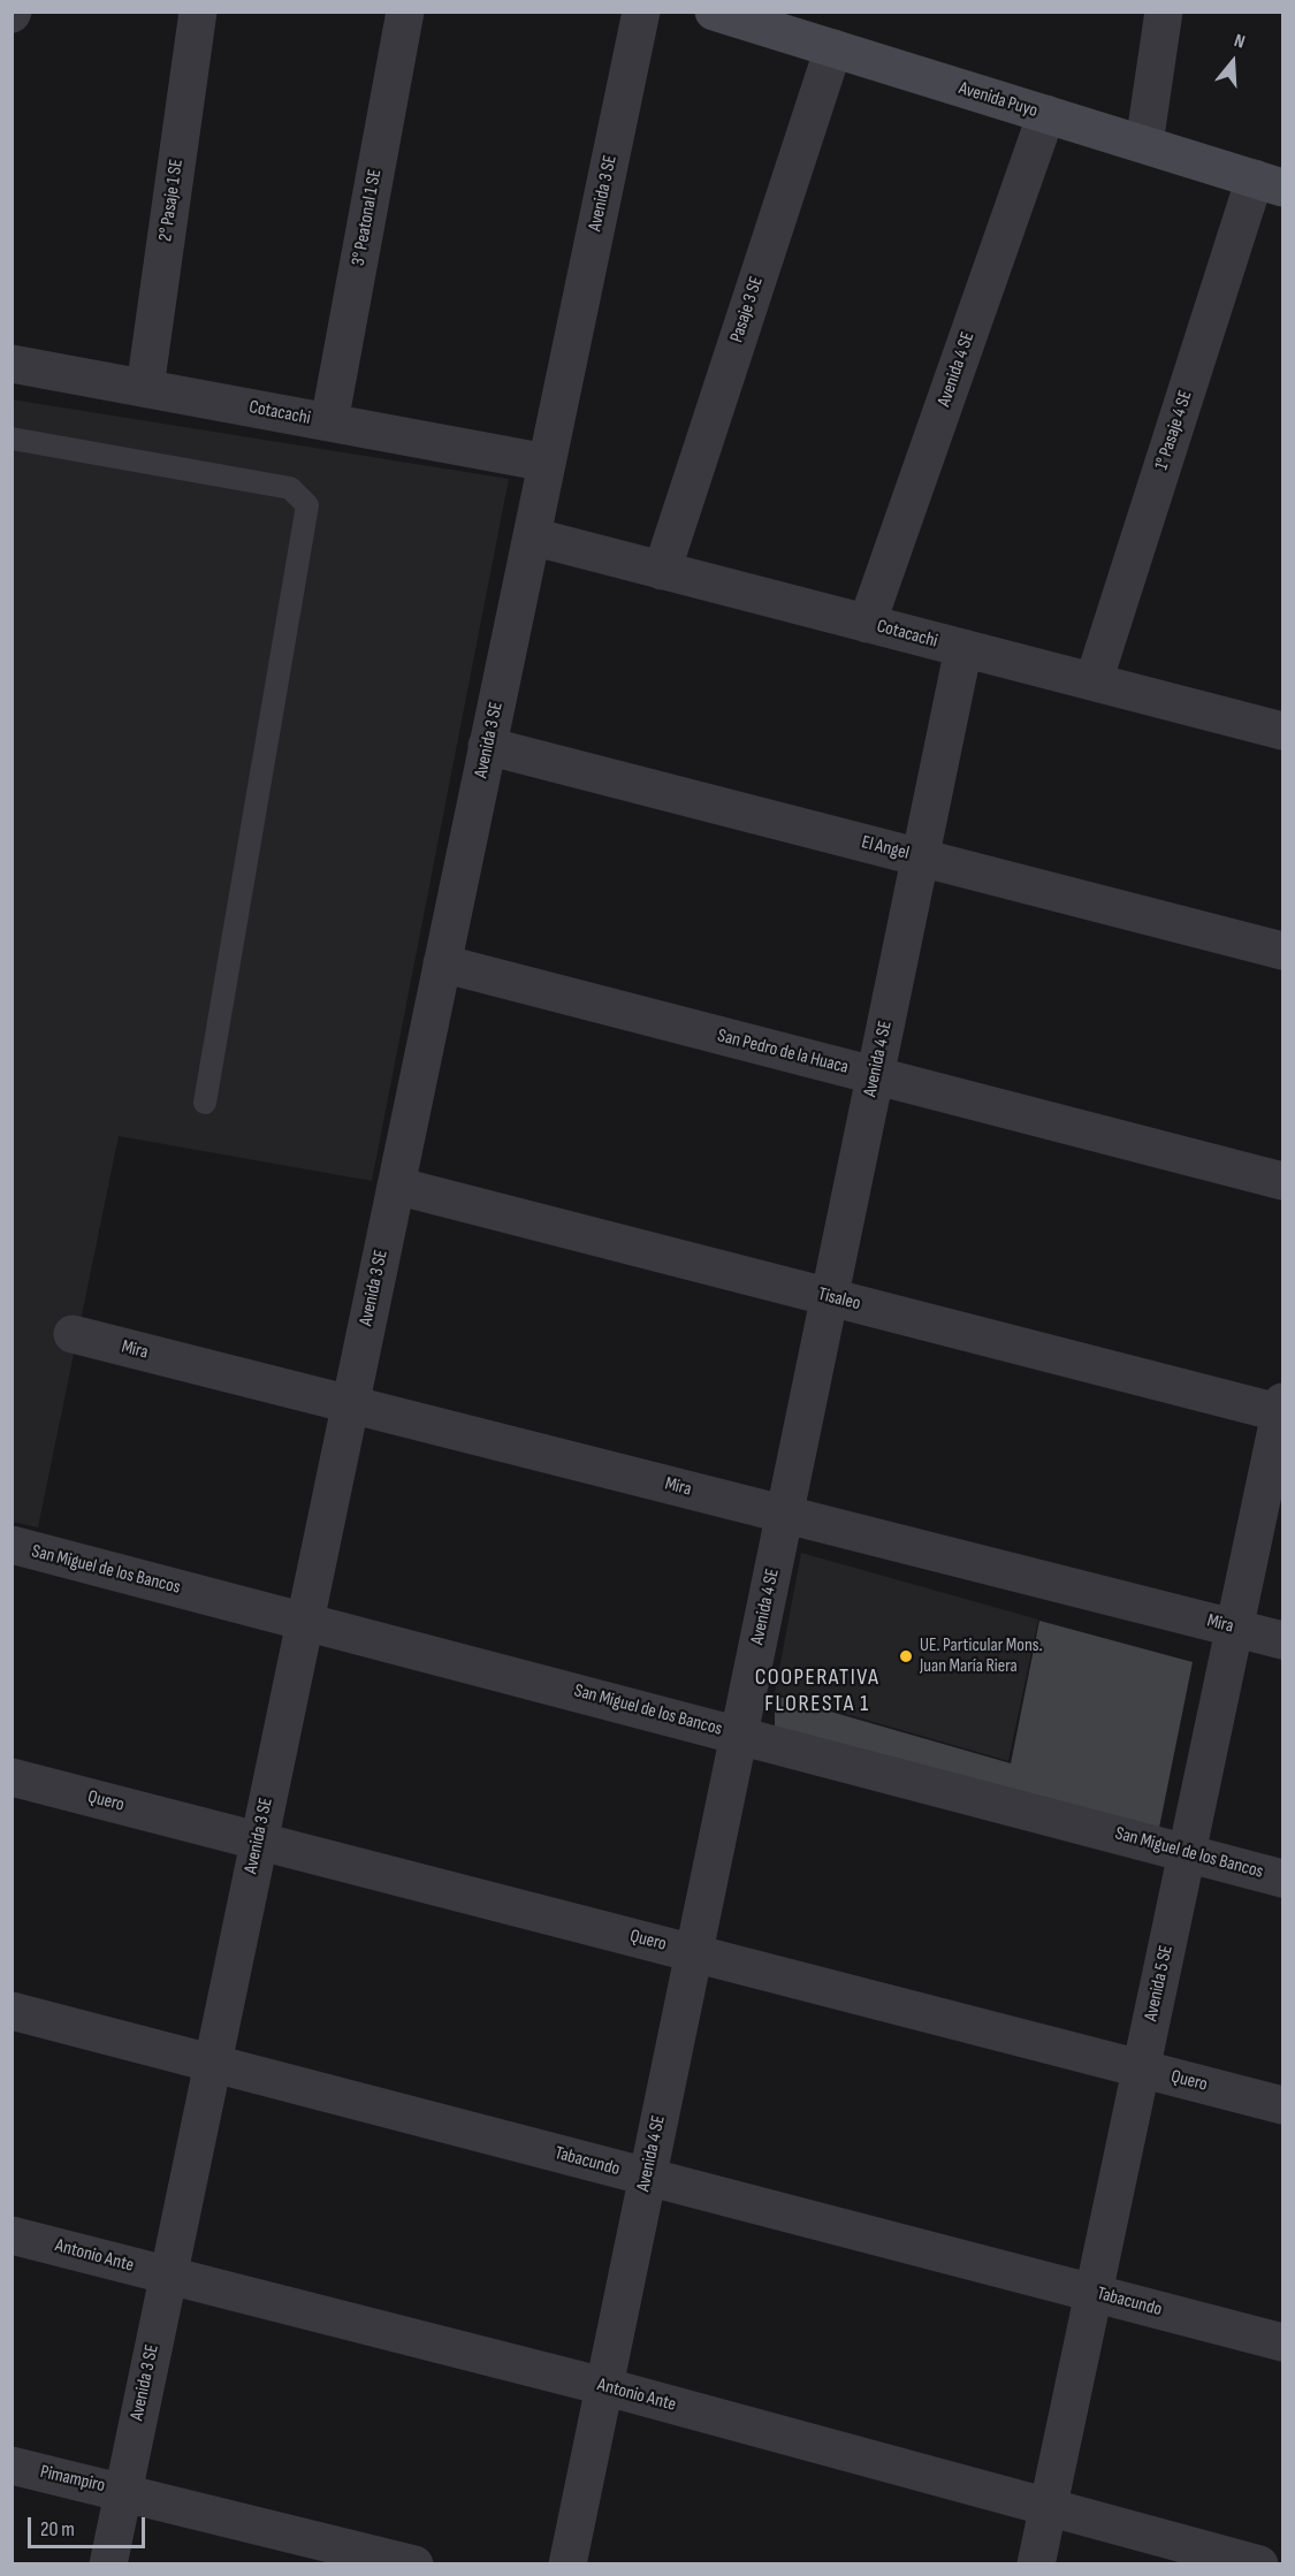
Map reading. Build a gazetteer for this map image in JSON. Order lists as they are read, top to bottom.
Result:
{
  "streets": {
    "street": [
      "Avenida Puyo",
      "Avenida 3 SE",
      "2° Pasaje 1 SE",
      "3° Peatonal 1 SE",
      "Pasaje 3 SE",
      "Avenida 4 SE",
      "Cotacachi",
      "1° Pasaje 4 SE",
      "El Angel",
      "San Pedro de la Huaca",
      "Tisaleo",
      "Mira",
      "San Miguel de los Bancos",
      "Quero",
      "Avenida 5 SE",
      "Tabacundo",
      "Antonio Ante",
      "Pimampiro"
    ]
  },
  "crossings": [
    ["Avenida Puyo", "Pasaje 3 SE"],
    ["Avenida Puyo", "Avenida 4 SE"],
    ["Avenida Puyo", "1° Pasaje 4 SE"],
    ["Avenida 3 SE", "Cotacachi"],
    ["Avenida 3 SE", "El Angel"],
    ["Avenida 3 SE", "San Pedro de la Huaca"],
    ["Avenida 3 SE", "Tisaleo"],
    ["Avenida 3 SE", "Mira"],
    ["Avenida 3 SE", "San Miguel de los Bancos"],
    ["Avenida 3 SE", "Quero"],
    ["Avenida 3 SE", "Tabacundo"],
    ["Avenida 3 SE", "Antonio Ante"],
    ["Avenida 3 SE", "Pimampiro"],
    ["2° Pasaje 1 SE", "Cotacachi"],
    ["3° Peatonal 1 SE", "Cotacachi"],
    ["Pasaje 3 SE", "Cotacachi"],
    ["Avenida 4 SE", "Cotacachi"],
    ["Avenida 4 SE", "El Angel"],
    ["Avenida 4 SE", "San Pedro de la Huaca"],
    ["Avenida 4 SE", "Tisaleo"],
    ["Avenida 4 SE", "Mira"],
    ["Avenida 4 SE", "San Miguel de los Bancos"],
    ["Avenida 4 SE", "Quero"],
    ["Avenida 4 SE", "Tabacundo"],
    ["Avenida 4 SE", "Antonio Ante"],
    ["Cotacachi", "1° Pasaje 4 SE"],
    ["Tisaleo", "Avenida 5 SE"],
    ["Mira", "Avenida 5 SE"],
    ["San Miguel de los Bancos", "Avenida 5 SE"],
    ["Quero", "Avenida 5 SE"],
    ["Avenida 5 SE", "Tabacundo"],
    ["Avenida 5 SE", "Antonio Ante"]
  ],
  "districts": ["COOPERATIVA FLORESTA 1"],
  "places": ["UE. Particular Mons. Juan María Riera"],
  "scale_bar": "20 m",
  "north": "top"
}
